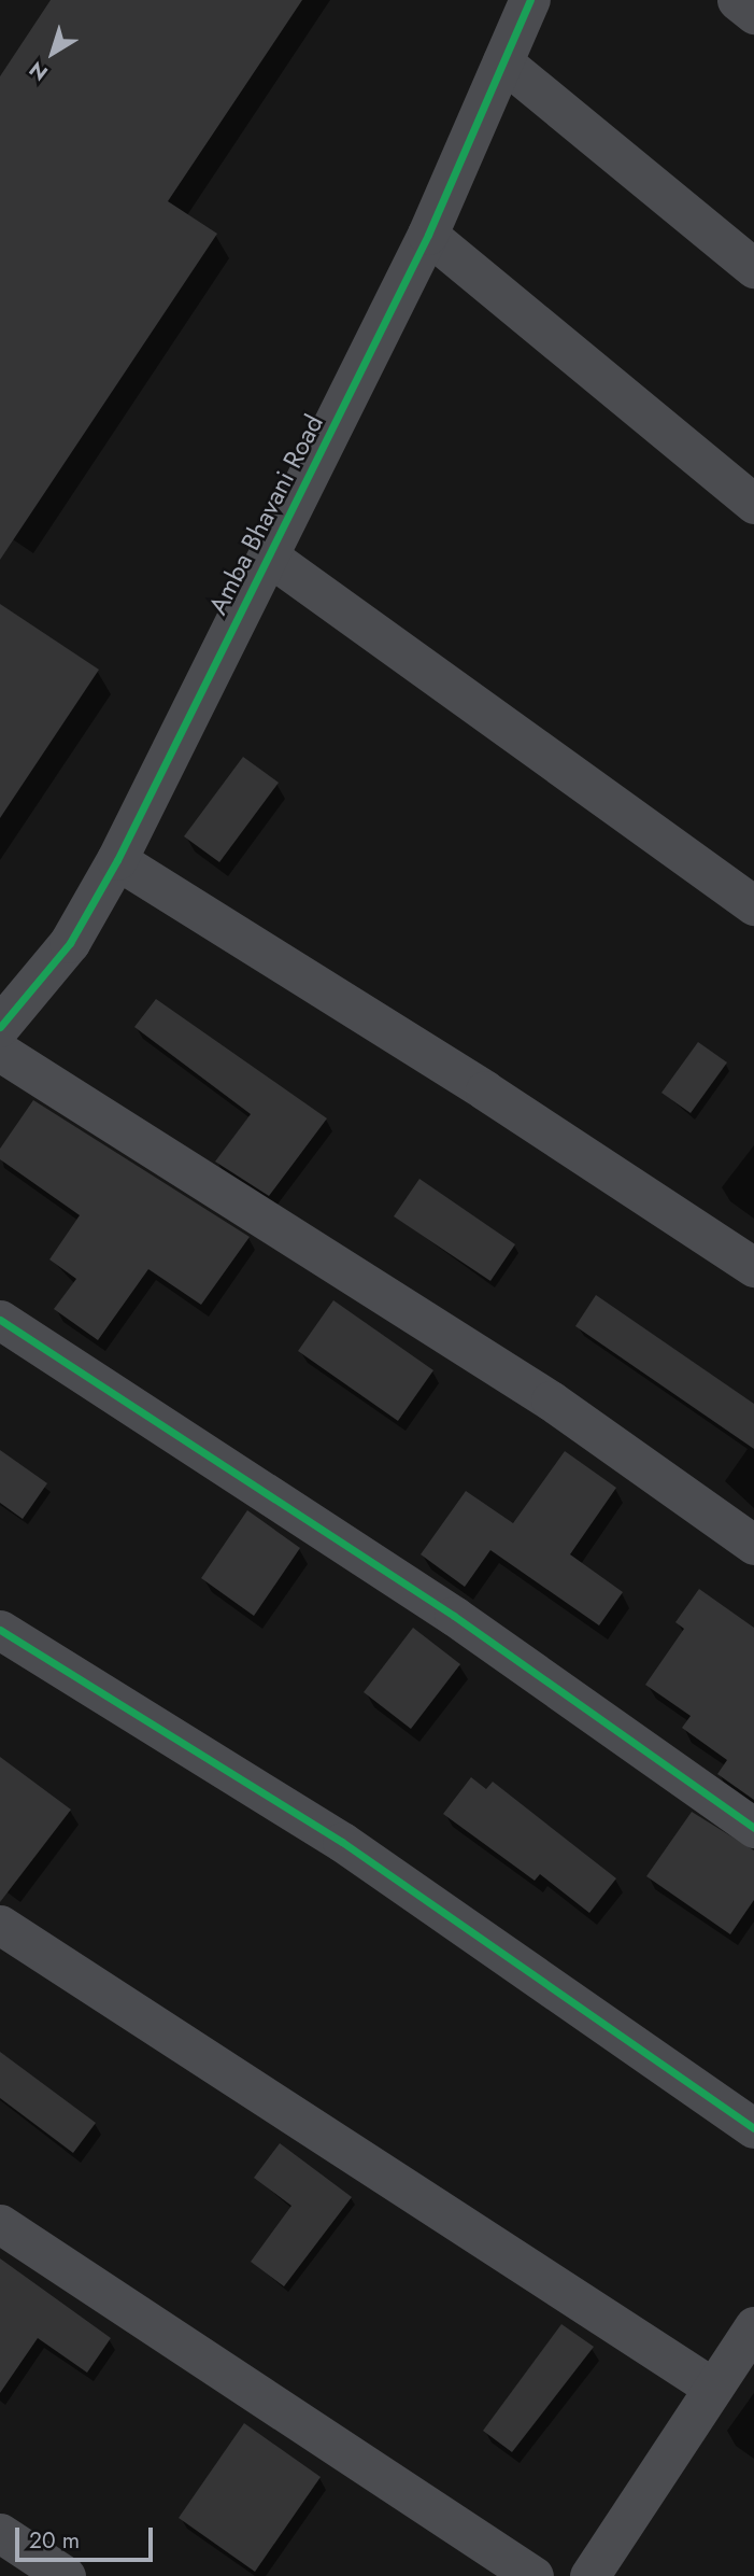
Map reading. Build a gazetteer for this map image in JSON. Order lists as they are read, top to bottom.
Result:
{
  "streets": {
    "street": ["Amba Bhavani Road"]
  },
  "scale_bar": "20 m",
  "north": "bottom left"
}
